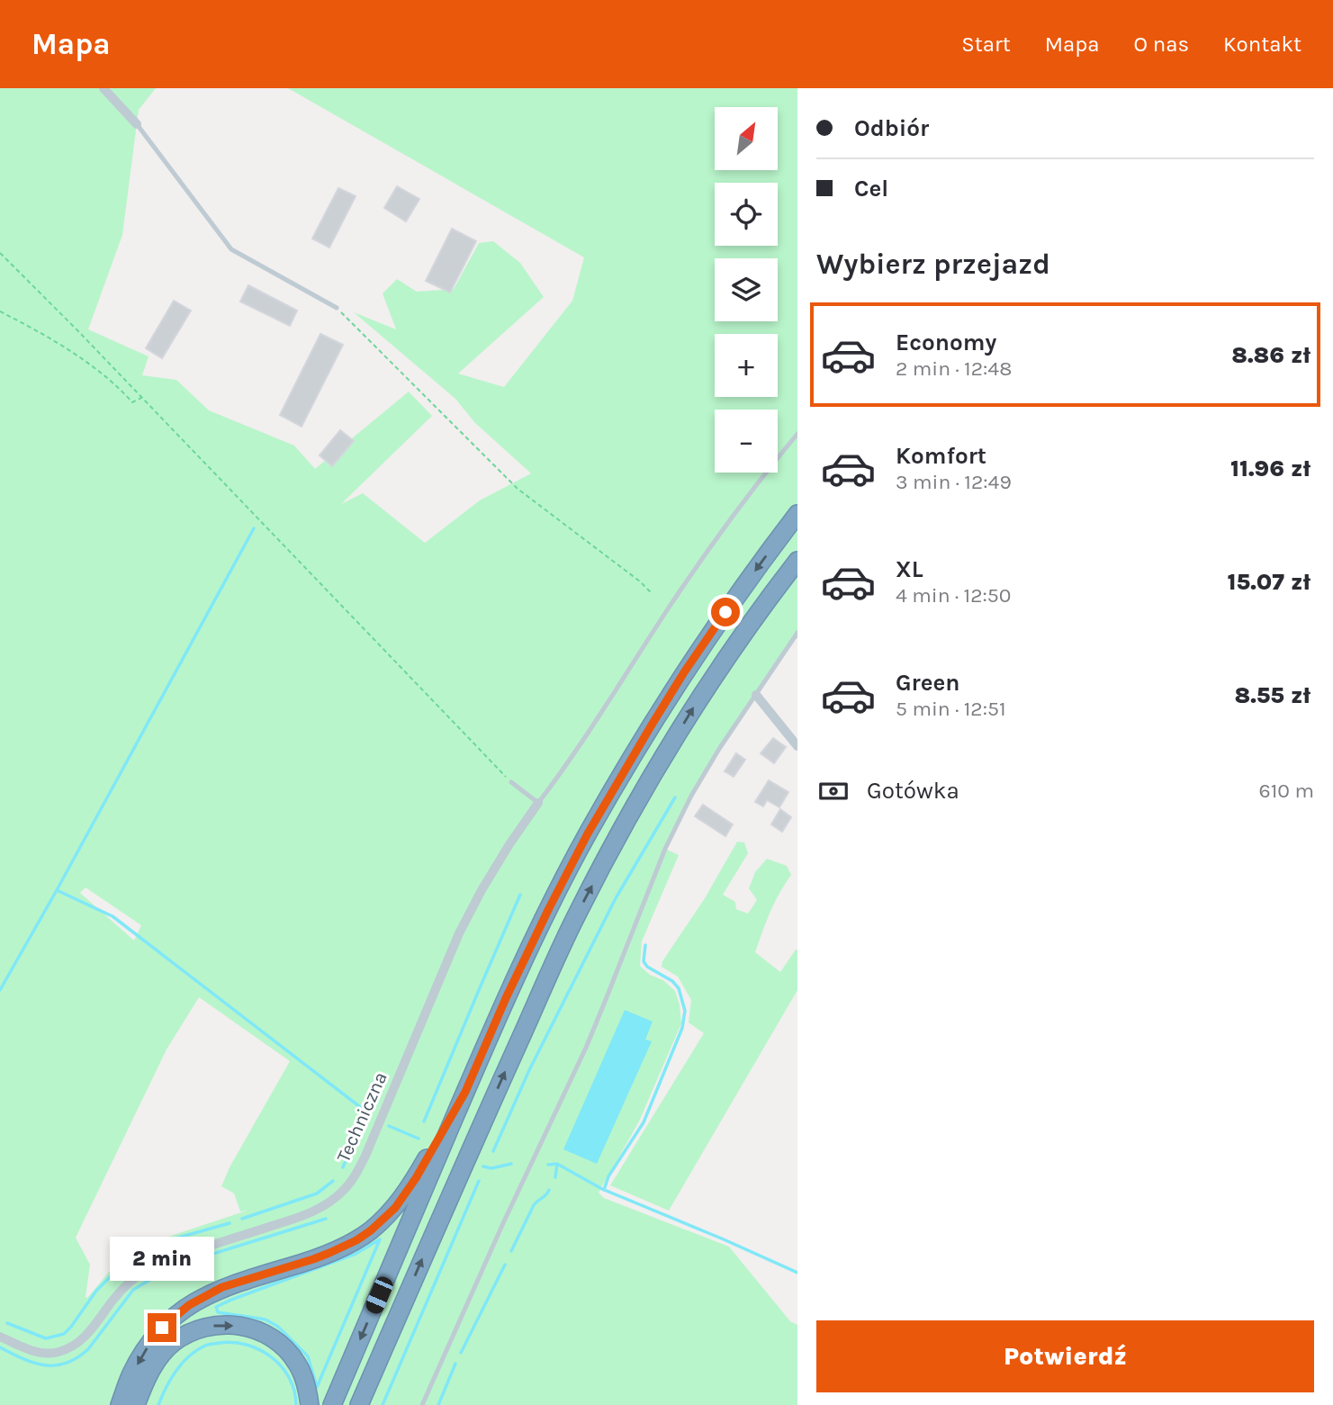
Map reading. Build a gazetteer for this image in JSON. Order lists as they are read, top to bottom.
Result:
{
  "streets": {
    "street": ["Techniczna"]
  },
  "north": "top right",
  "page": {
    "header": "Mapa",
    "nav": [
      "Start",
      "Mapa",
      "O nas",
      "Kontakt"
    ],
    "banner": ["Odbiór", "Cel"],
    "map_buttons": ["+", "−"],
    "heading": "Wybierz przejazd",
    "list": [
      {
        "name": "Economy",
        "note": "2 min · 12:48",
        "value": "8.86 zł"
      },
      {
        "name": "Komfort",
        "note": "3 min · 12:49",
        "value": "11.96 zł"
      },
      {
        "name": "XL",
        "note": "4 min · 12:50",
        "value": "15.07 zł"
      },
      {
        "name": "Green",
        "note": "5 min · 12:51",
        "value": "8.55 zł"
      }
    ],
    "pay": ["Gotówka", "610 m"],
    "bubble": "2 min",
    "buttons": "Potwierdź"
  }
}
